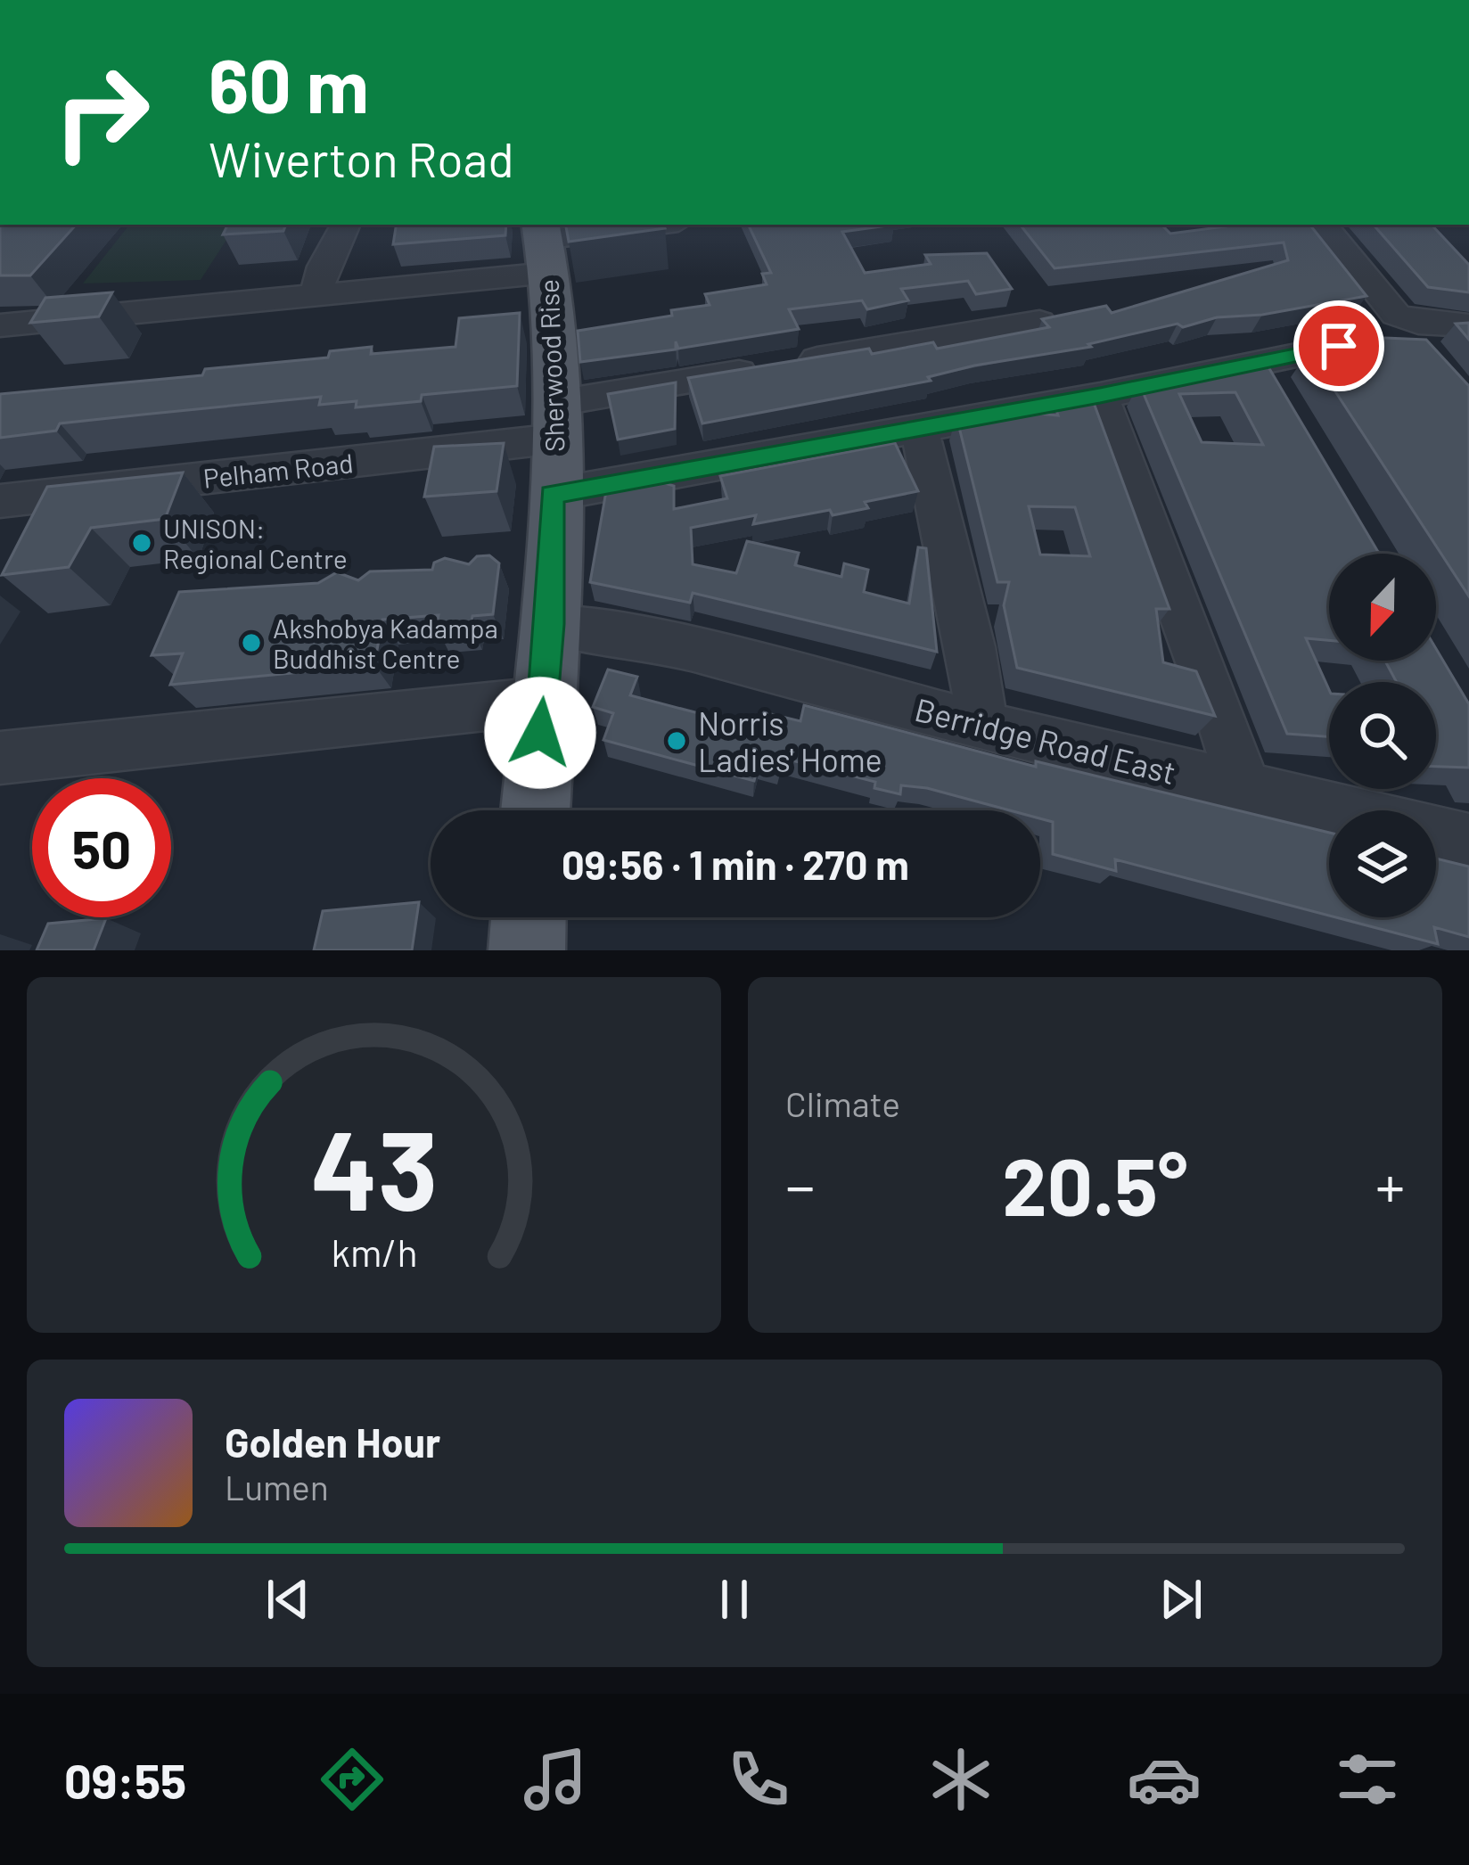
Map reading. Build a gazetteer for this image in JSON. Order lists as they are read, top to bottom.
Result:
{
  "streets": {
    "main road": ["Sherwood Rise"],
    "street": ["Pelham Road", "Berridge Road East"]
  },
  "crossings": [
    ["Sherwood Rise", "Pelham Road"],
    ["Sherwood Rise", "Berridge Road East"]
  ],
  "places": ["UNISON: Regional Centre", "Akshobya Kadampa Buddhist Centre", "Norris Ladies' Home"],
  "north": "bottom",
  "page": {
    "turn": ["60 m", "Wiverton Road"],
    "limit": "50",
    "trip": "09:56 · 1 min · 270 m",
    "tile": "Climate",
    "heat": ["−", "20.5°", "+"],
    "song": ["Golden Hour", "Lumen"],
    "tabs": "09:55",
    "gauge": ["43", "km/h"]
  }
}
